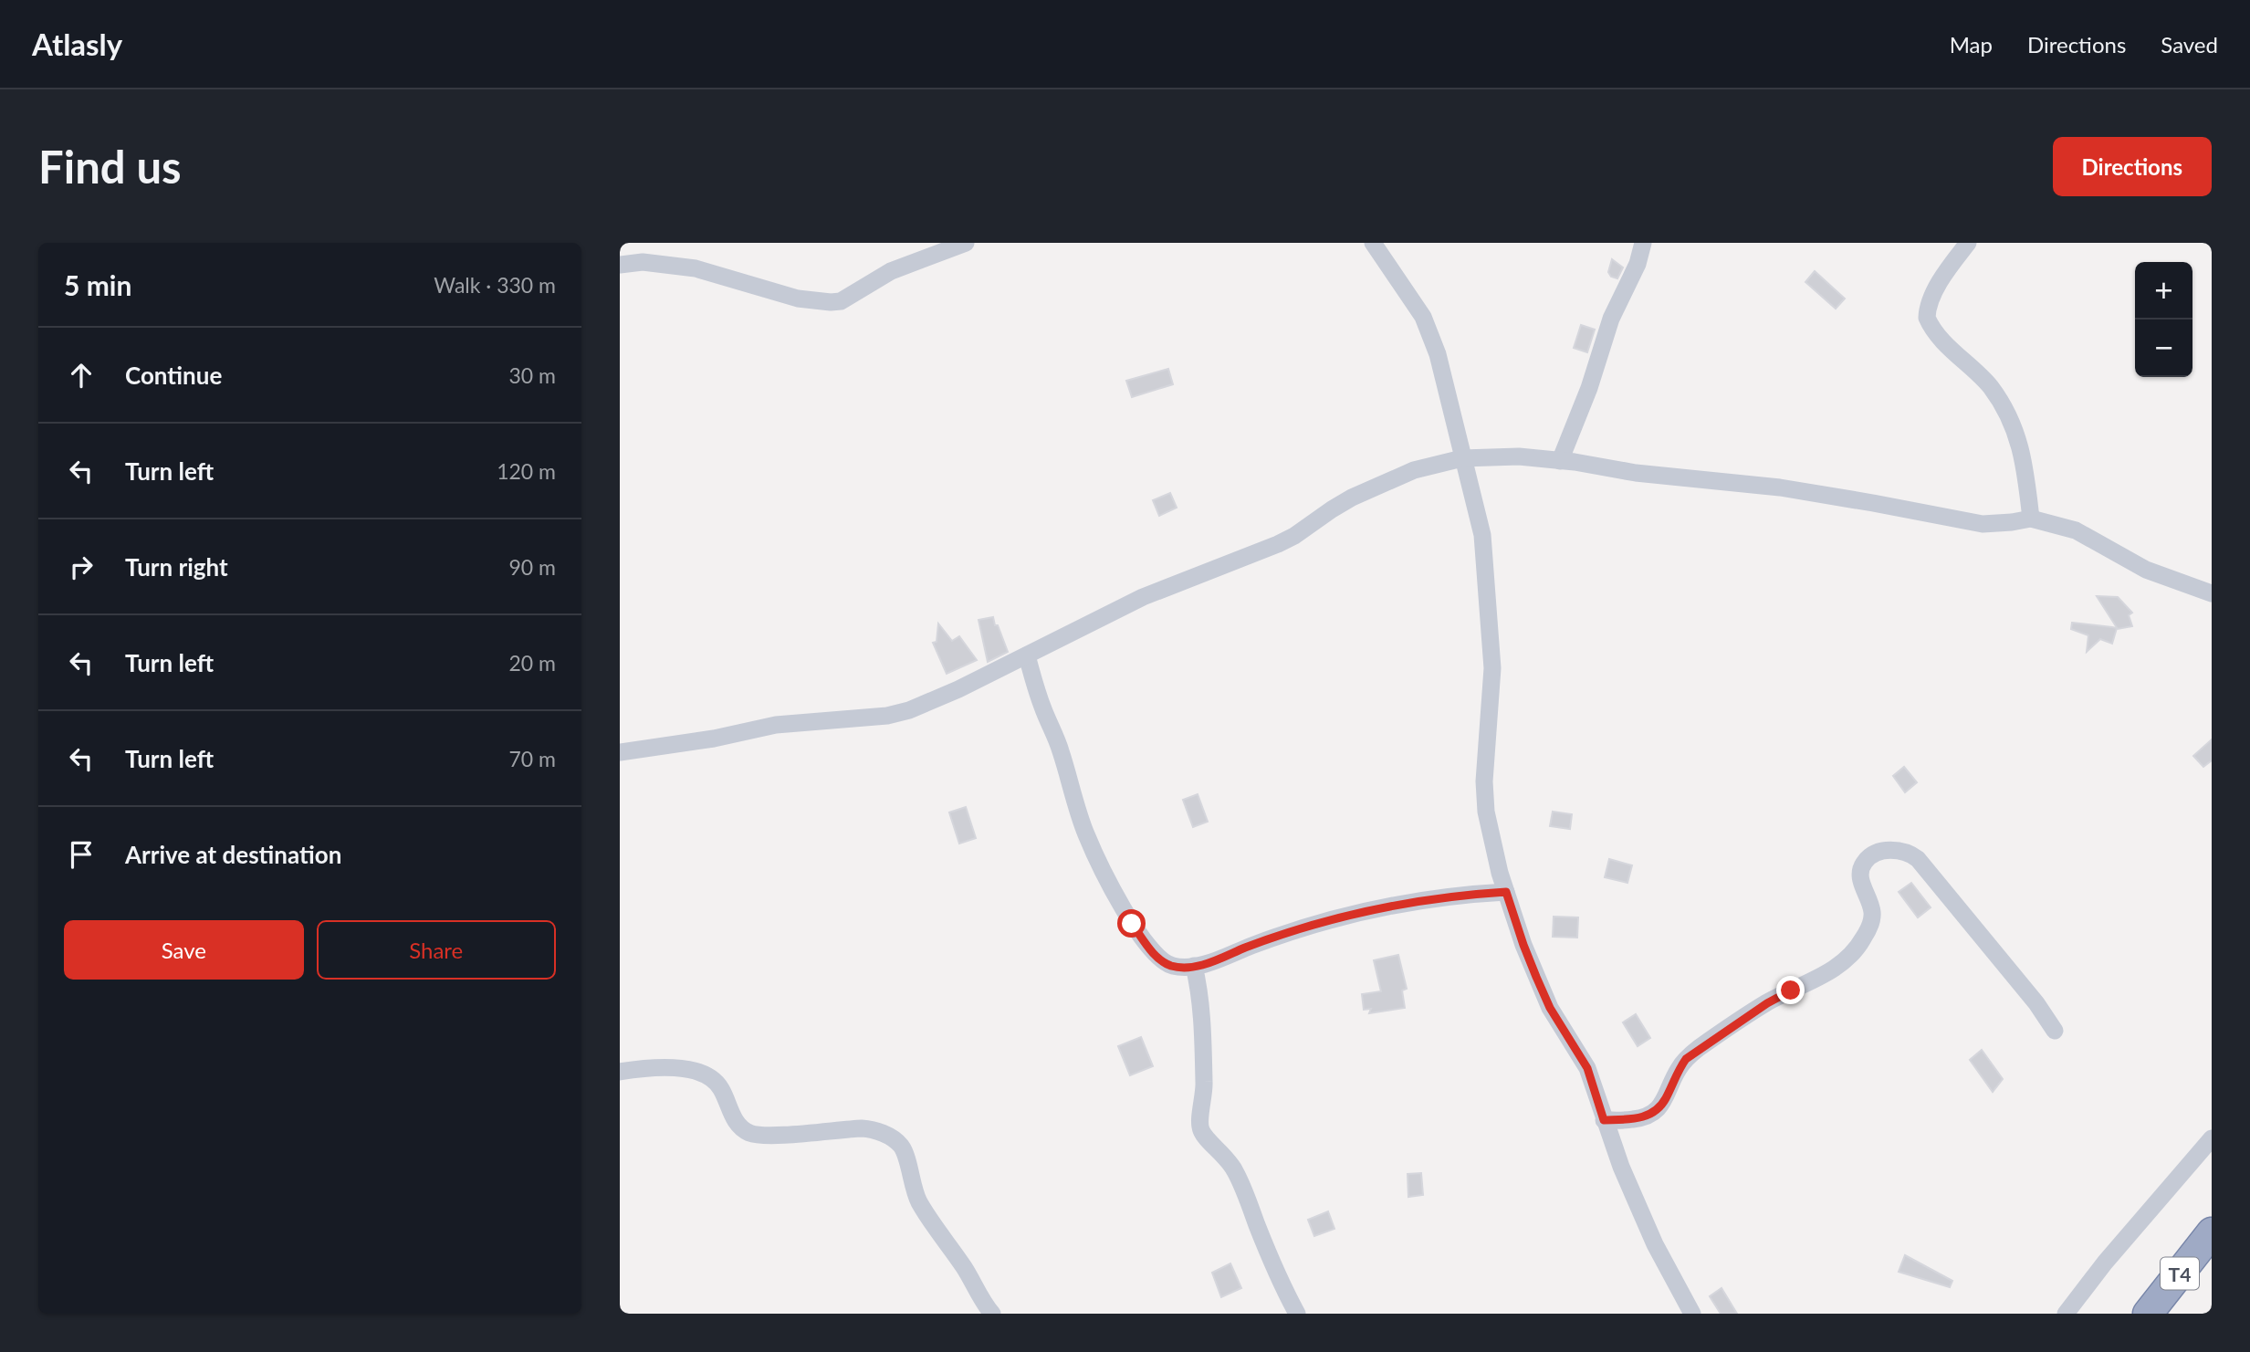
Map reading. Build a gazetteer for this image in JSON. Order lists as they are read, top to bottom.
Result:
{
  "streets": {
    "highway": ["T4"]
  },
  "page": {
    "header": "Atlasly",
    "nav": ["Map", "Directions", "Saved"],
    "buttons": [
      "Directions",
      ["Save", "Share"]
    ],
    "title": "Find us",
    "heading": ["5 min", "Walk · 330 m"],
    "map_buttons": ["+", "−"],
    "list": [
      ["Continue", "30 m"],
      ["Turn left", "120 m"],
      ["Turn right", "90 m"],
      ["Turn left", "20 m"],
      ["Turn left", "70 m"],
      "Arrive at destination"
    ]
  }
}
